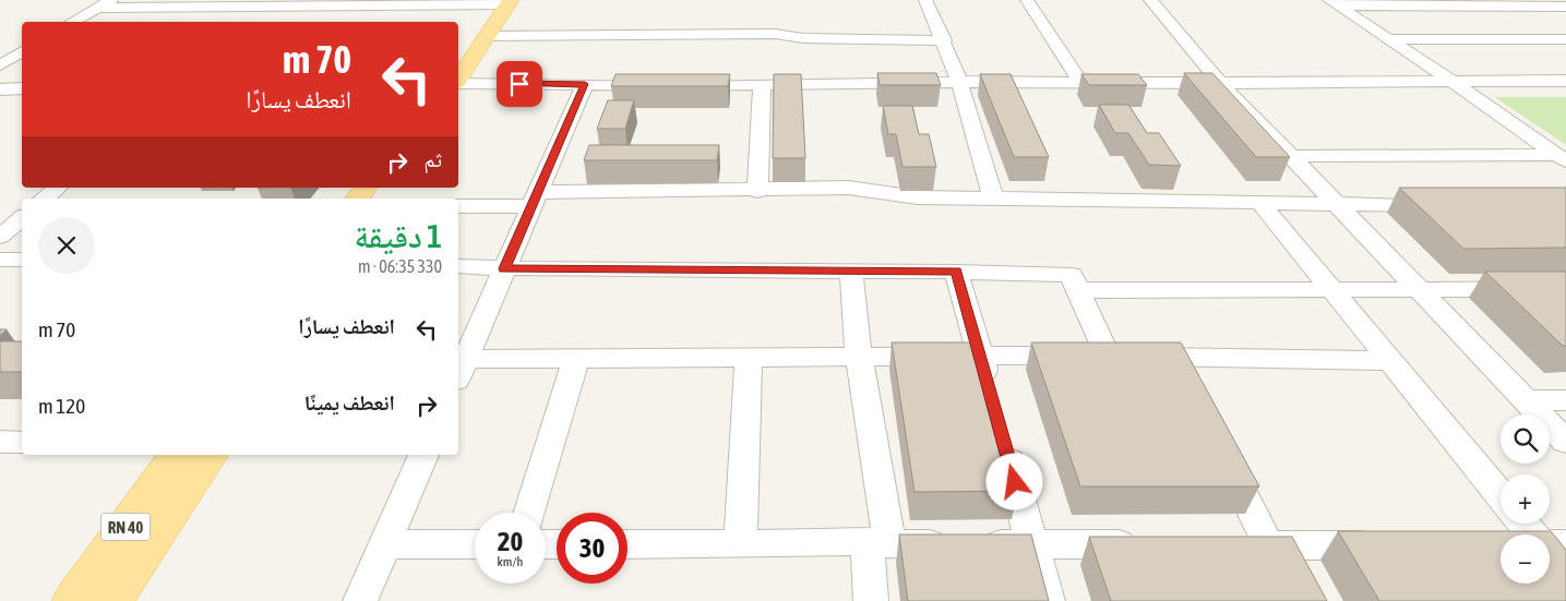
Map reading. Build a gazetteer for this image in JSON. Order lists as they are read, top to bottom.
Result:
{
  "streets": {
    "main road": ["RN 40"]
  },
  "page": {
    "turn": ["70 m", "انعطف يسارًا"],
    "then": "ثم",
    "heading": ["1 دقيقة", "330 m · 06:35"],
    "list": [
      {
        "name": "انعطف يسارًا",
        "value": "70 m"
      },
      {
        "name": "انعطف يمينًا",
        "value": "120 m"
      }
    ],
    "map_buttons": ["+", "−"],
    "speed": "20 km/h",
    "limit": "30"
  }
}
